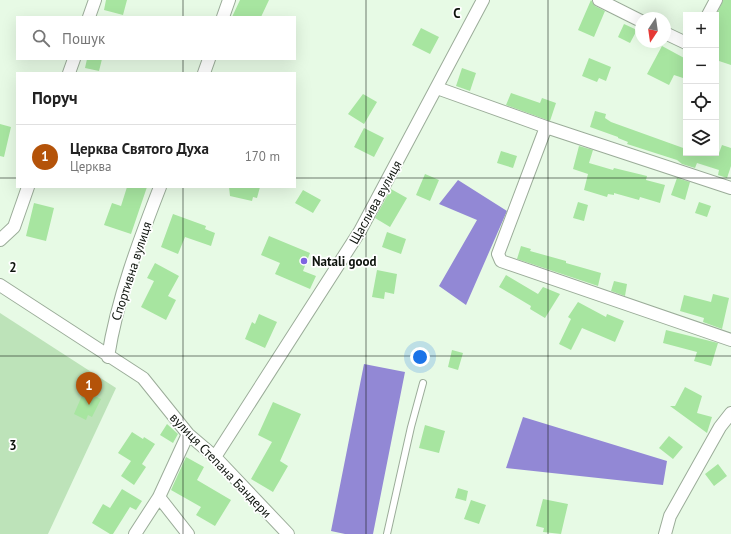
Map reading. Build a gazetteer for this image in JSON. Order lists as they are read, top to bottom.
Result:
{
  "streets": {
    "street": ["Щаслива вулиця", "Спортивна вулиця", "вулиця Степана Бандери"]
  },
  "crossings": [
    ["Щаслива вулиця", "вулиця Степана Бандери"],
    ["Спортивна вулиця", "вулиця Степана Бандери"]
  ],
  "places": ["Natali good"],
  "north": "bottom",
  "page": {
    "map_buttons": ["+", "−"],
    "search": "Пошук",
    "heading": "Поруч",
    "list": [
      {
        "mark": "1",
        "name": "Церква Святого Духа",
        "note": "Церква",
        "value": "170 m"
      }
    ],
    "pins": "1"
  },
  "grid": {
    "columns": ["C"],
    "rows": ["2", "3"]
  }
}
